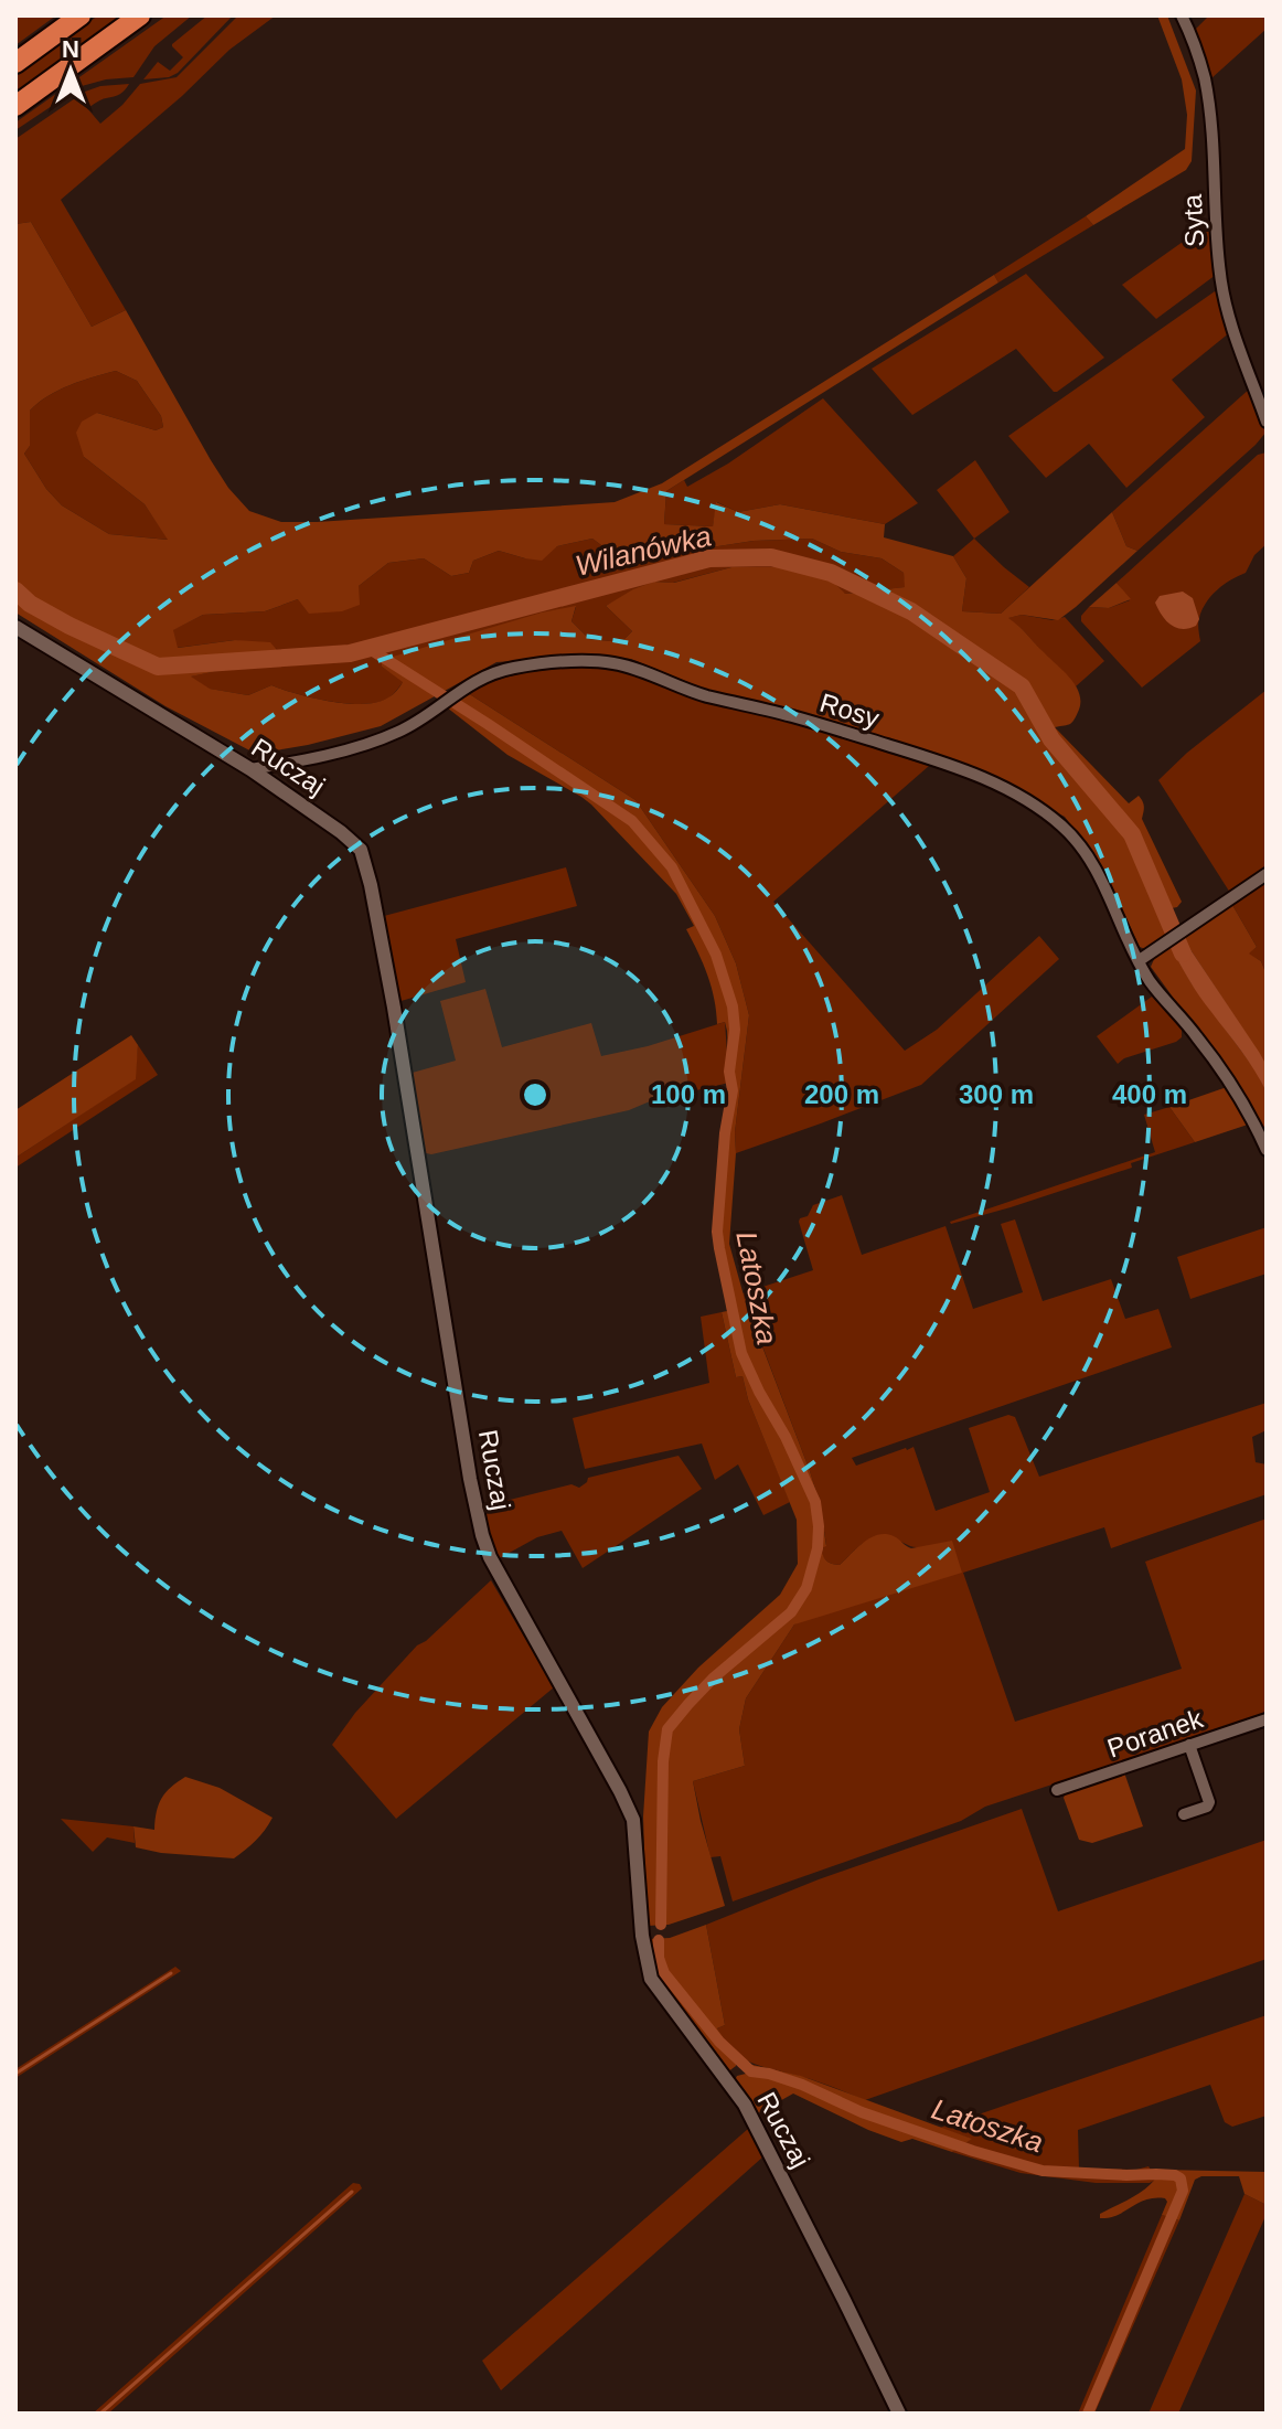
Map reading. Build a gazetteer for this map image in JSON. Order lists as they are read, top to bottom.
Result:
{
  "streets": {
    "street": [
      "Syta",
      "Rosy",
      "Ruczaj",
      "Poranek"
    ]
  },
  "crossings": [
    ["Rosy", "Ruczaj"]
  ],
  "water": ["Wilanówka", "Latoszka"],
  "north": "top",
  "rings": [
    "100 m",
    "200 m",
    "300 m",
    "400 m"
  ]
}
